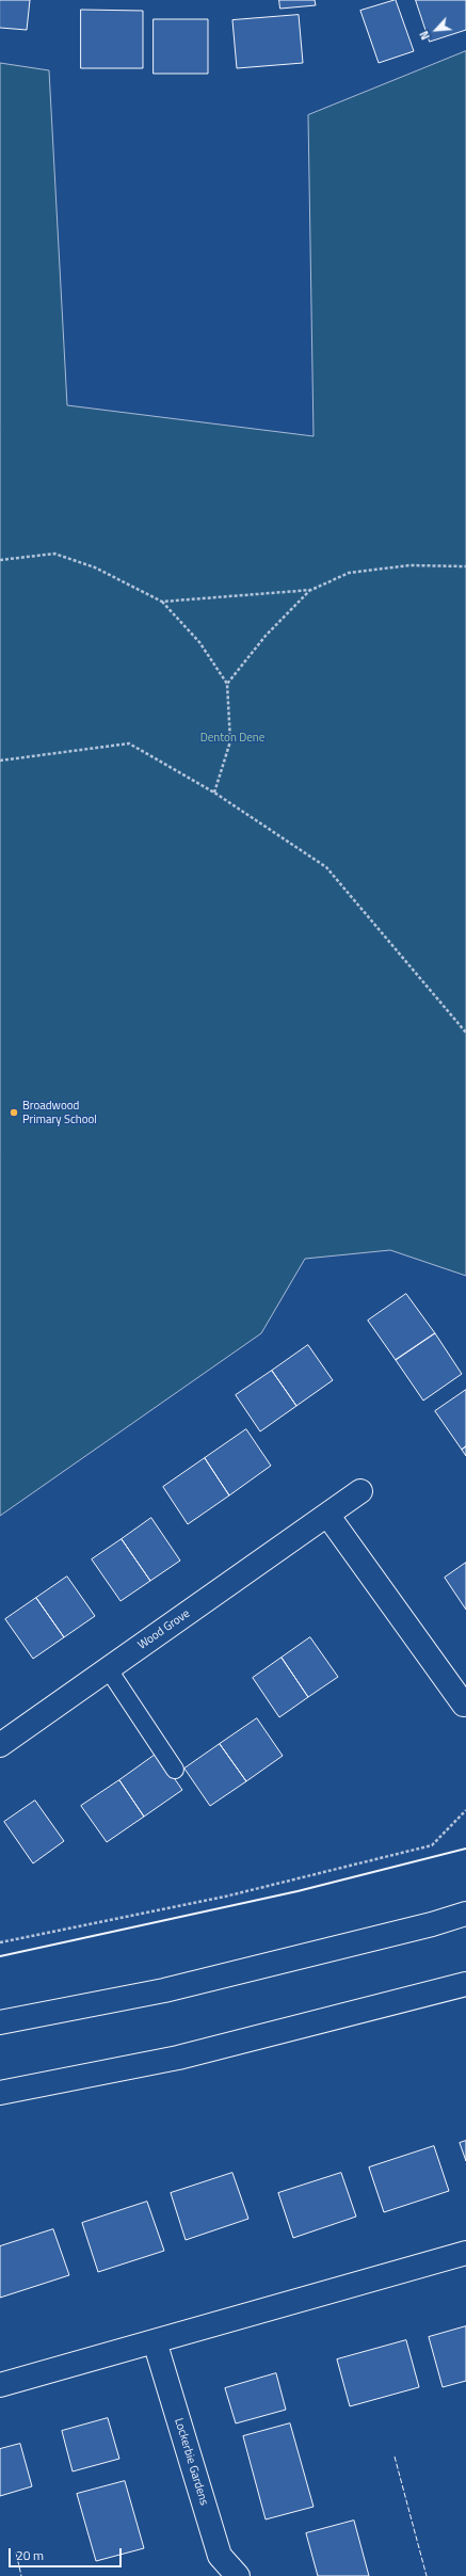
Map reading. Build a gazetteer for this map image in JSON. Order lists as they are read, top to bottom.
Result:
{
  "streets": {
    "main road": ["Wood Grove", "Lockerbie Gardens"]
  },
  "parks": ["Denton Dene"],
  "places": ["Broadwood Primary School"],
  "scale_bar": "20 m",
  "north": "bottom left"
}
